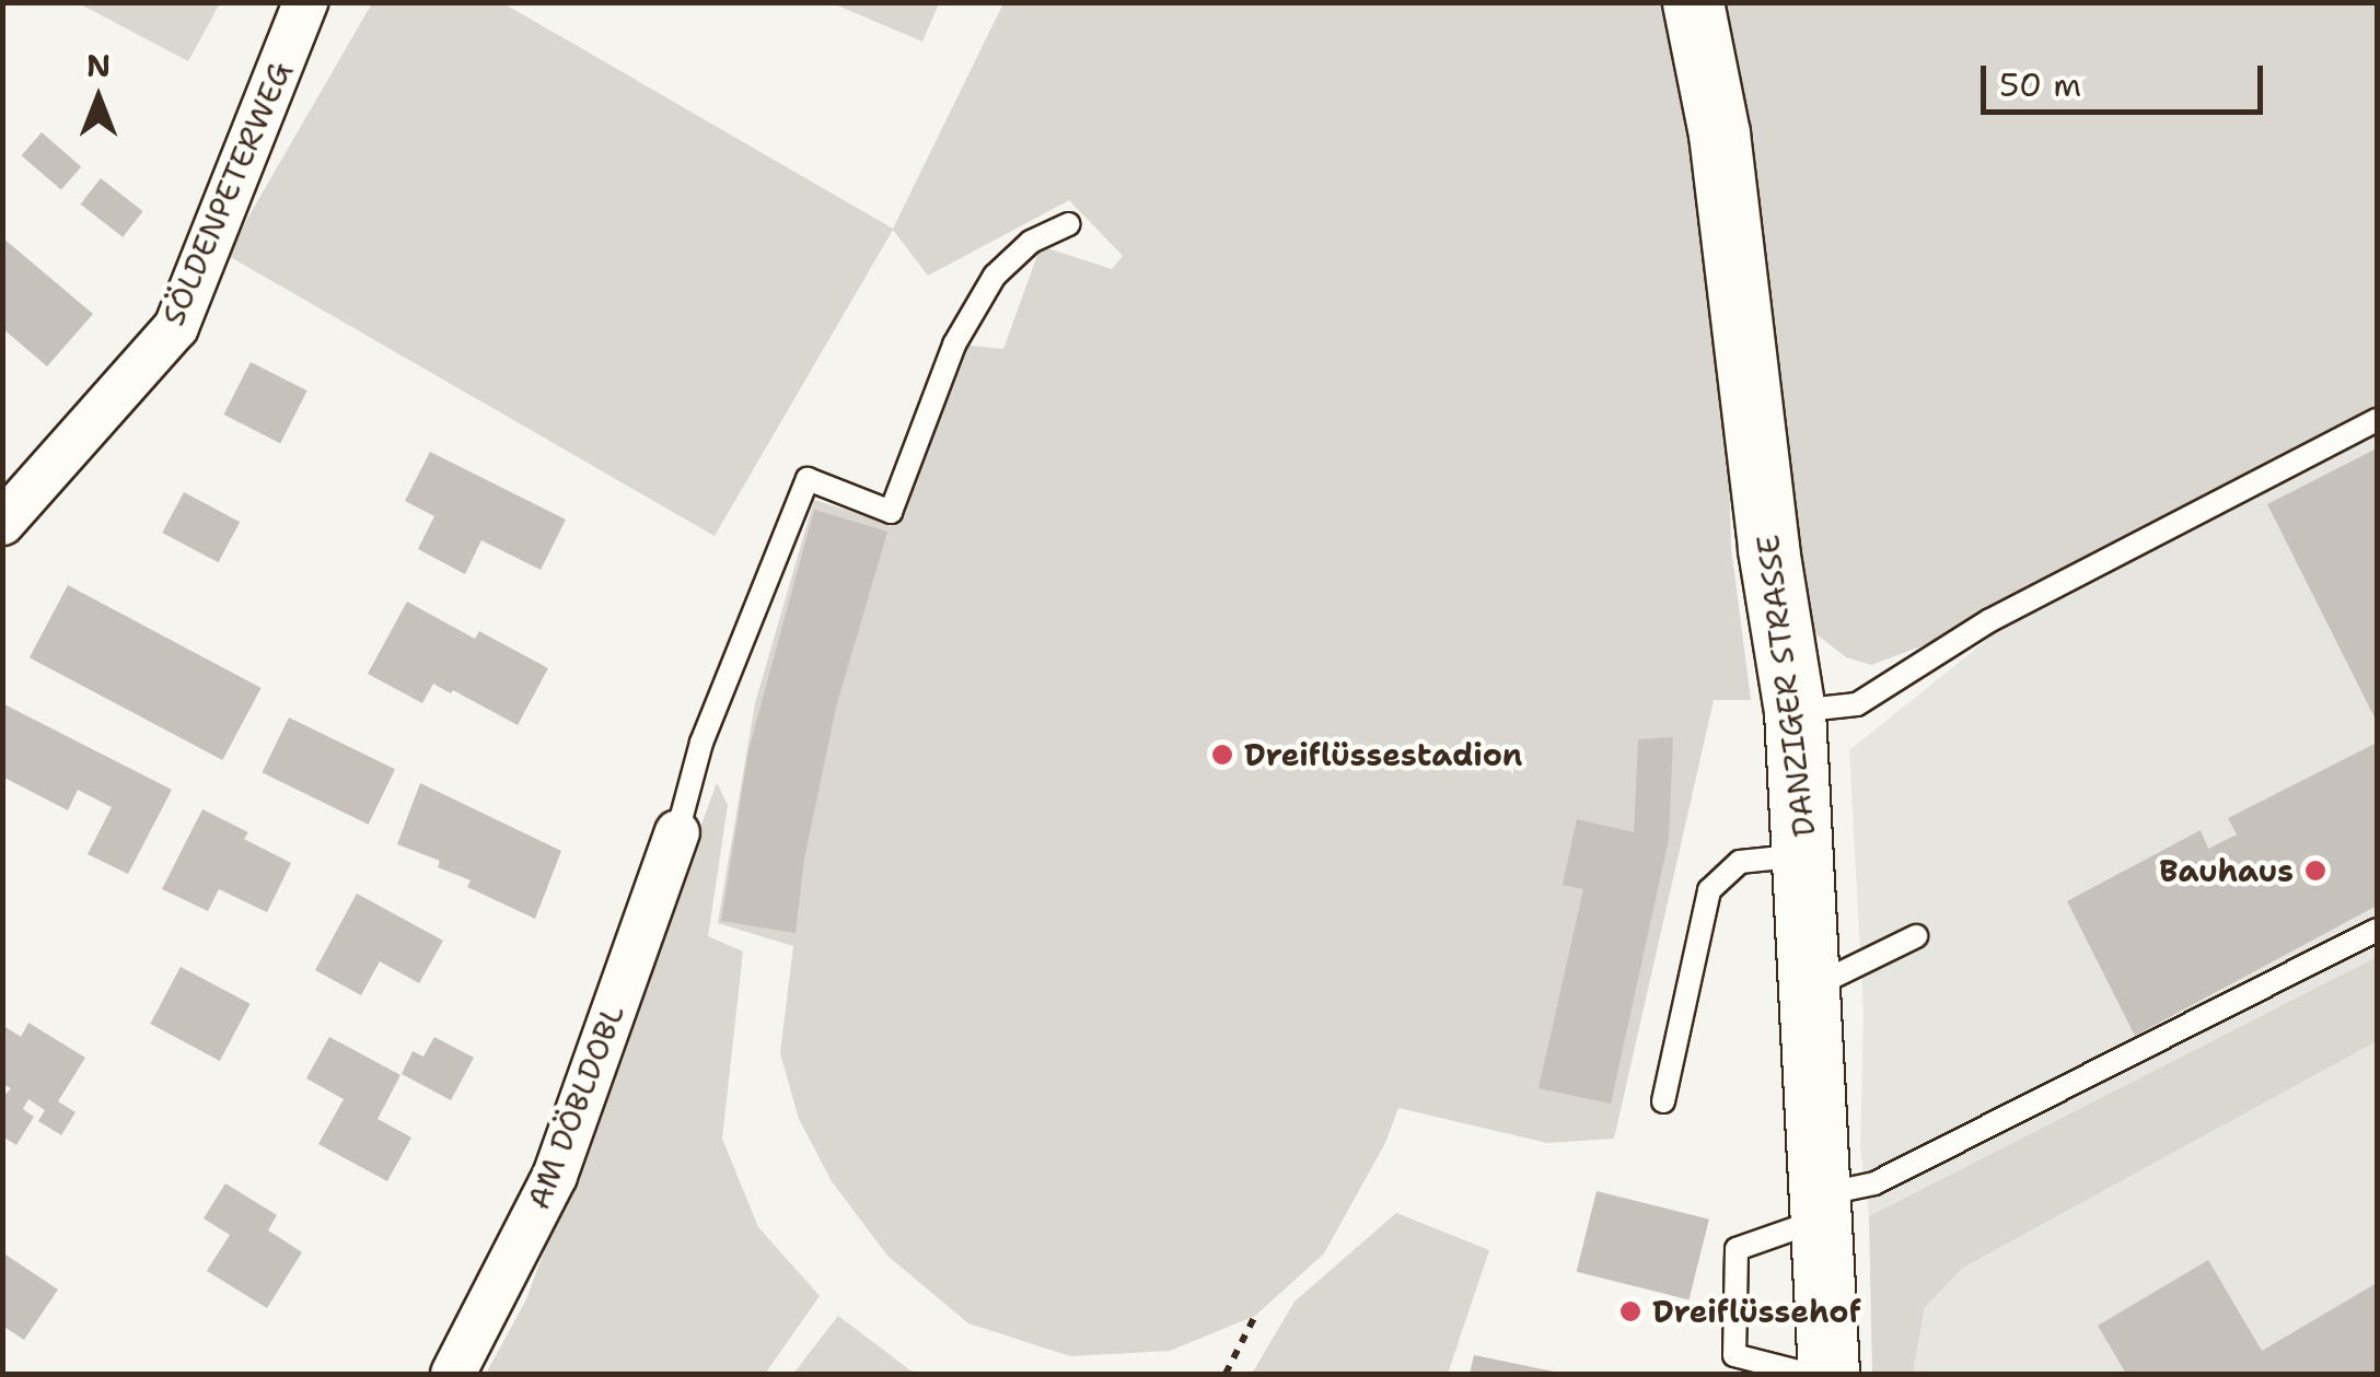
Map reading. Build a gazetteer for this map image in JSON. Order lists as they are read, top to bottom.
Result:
{
  "streets": {
    "street": ["SÖLDENPETERWEG", "DANZIGER STRASSE", "AM DÖBLDOBL"]
  },
  "places": ["Dreiflüssestadion", "Bauhaus", "Dreiflüssehof"],
  "scale_bar": "50 m",
  "north": "top"
}
